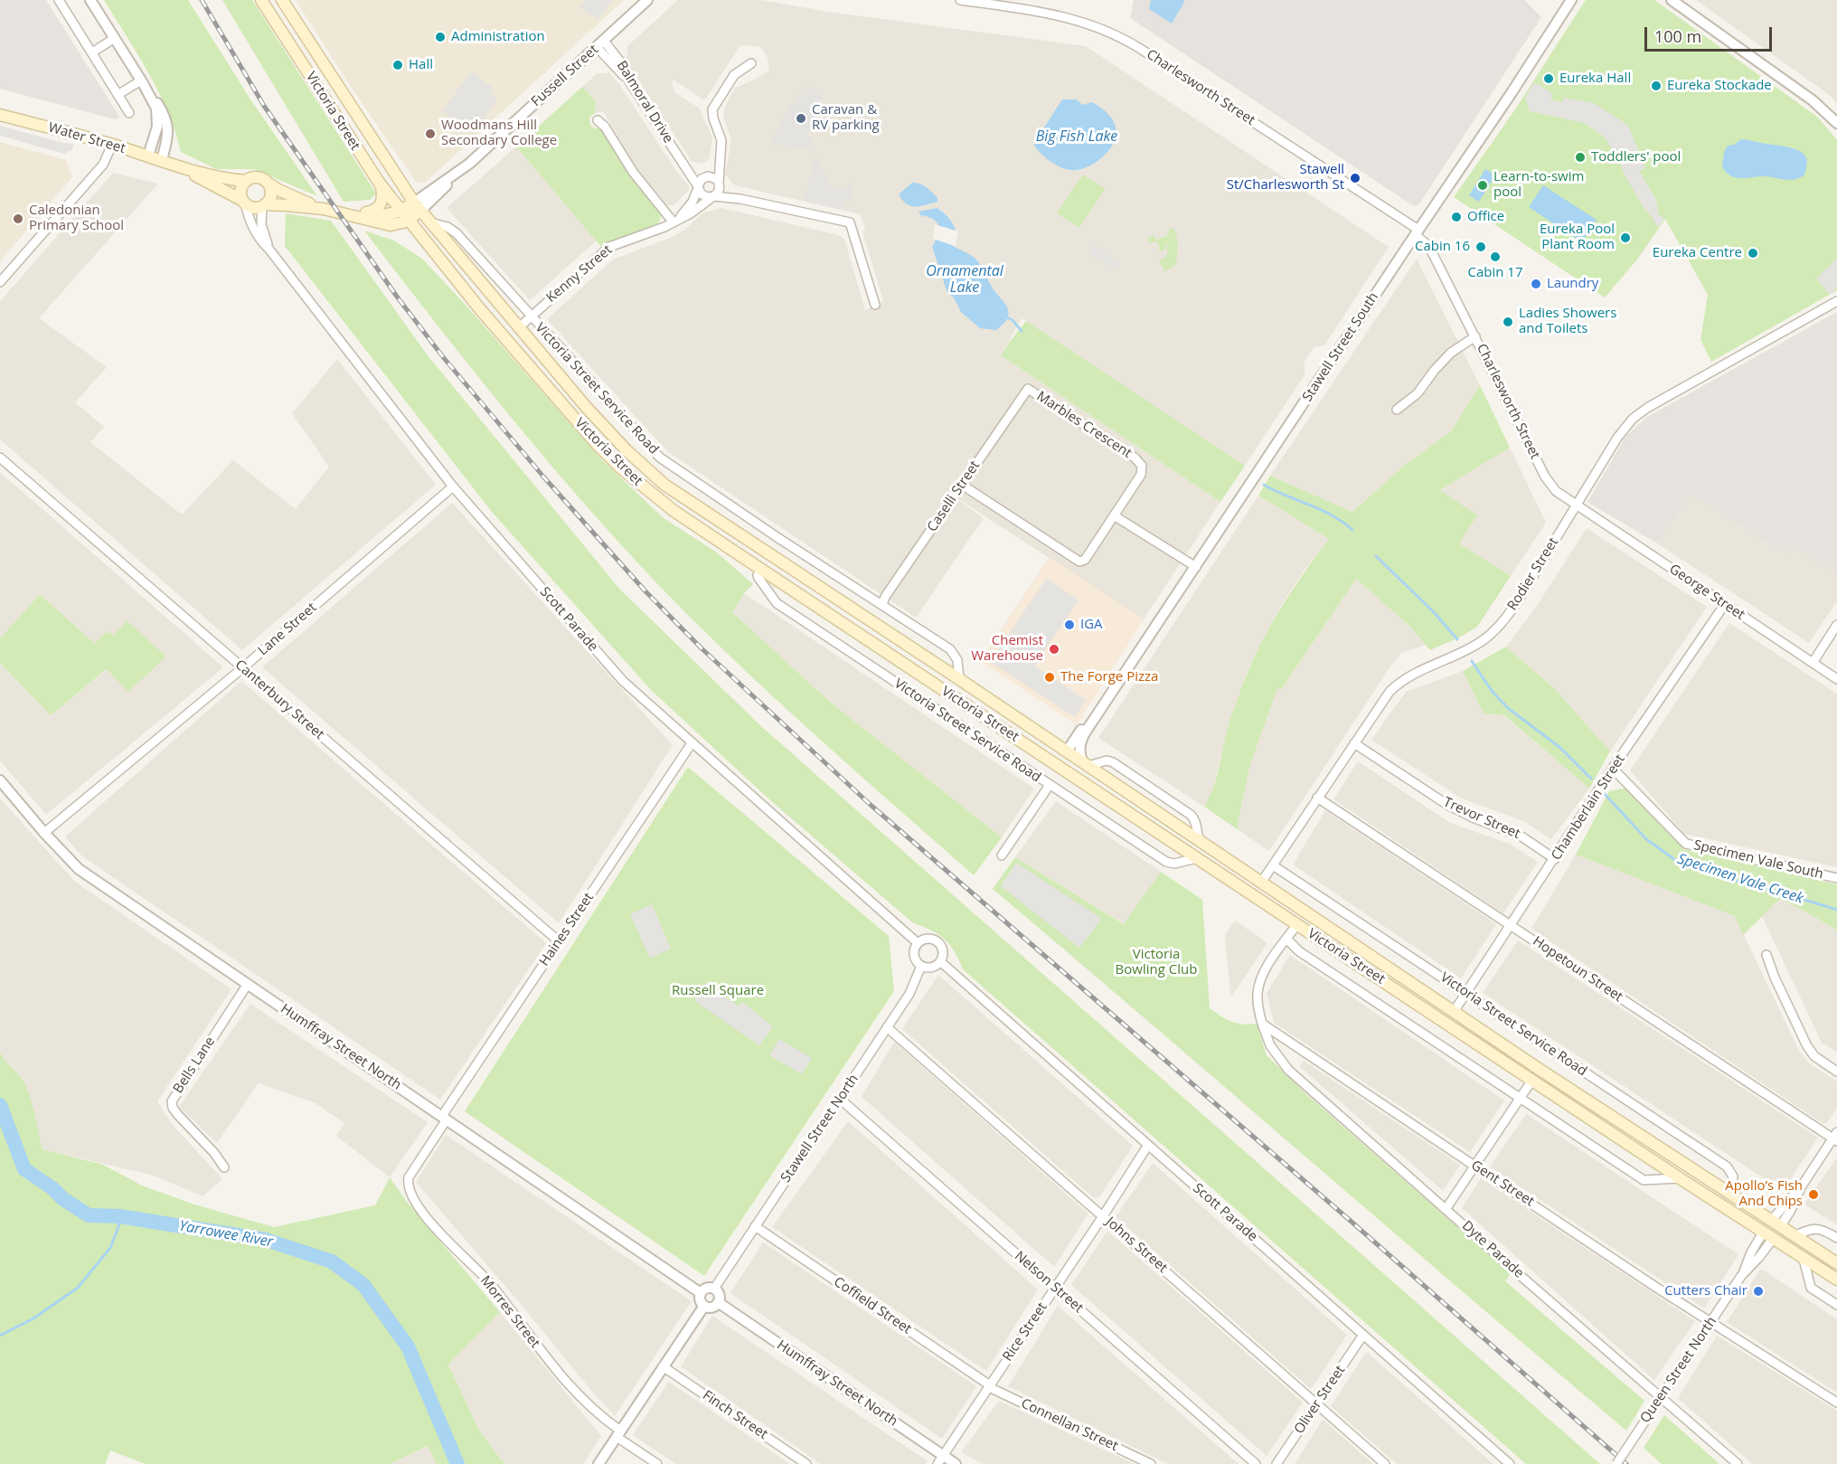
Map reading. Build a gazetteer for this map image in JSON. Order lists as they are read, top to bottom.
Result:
{
  "streets": {
    "main road": ["Victoria Street", "Water Street"],
    "street": [
      "Fussell Street",
      "Charlesworth Street",
      "Balmoral Drive",
      "Kenny Street",
      "Stawell Street South",
      "Victoria Street Service Road",
      "Marbles Crescent",
      "Caselli Street",
      "Rodier Street",
      "George Street",
      "Scott Parade",
      "Lane Street",
      "Canterbury Street",
      "Chamberlain Street",
      "Trevor Street",
      "Specimen Vale South",
      "Haines Street",
      "Hopetoun Street",
      "Humffray Street North",
      "Bells Lane",
      "Stawell Street North",
      "Gent Street",
      "Johns Street",
      "Dyte Parade",
      "Nelson Street",
      "Coffield Street",
      "Morres Street",
      "Rice Street",
      "Queen Street North",
      "Oliver Street",
      "Finch Street",
      "Connellan Street"
    ]
  },
  "crossings": [
    ["Fussell Street", "Balmoral Drive"],
    ["Fussell Street", "Victoria Street"],
    ["Charlesworth Street", "Stawell Street South"],
    ["Charlesworth Street", "Rodier Street"],
    ["Charlesworth Street", "George Street"],
    ["Balmoral Drive", "Kenny Street"],
    ["Victoria Street", "Kenny Street"],
    ["Victoria Street", "Stawell Street South"],
    ["Victoria Street", "Victoria Street Service Road"],
    ["Victoria Street", "Rodier Street"],
    ["Victoria Street", "Chamberlain Street"],
    ["Victoria Street", "Queen Street North"],
    ["Water Street", "Scott Parade"],
    ["Kenny Street", "Victoria Street Service Road"],
    ["Victoria Street Service Road", "Caselli Street"],
    ["Victoria Street Service Road", "Rodier Street"],
    ["Victoria Street Service Road", "Chamberlain Street"],
    ["Marbles Crescent", "Caselli Street"],
    ["Rodier Street", "George Street"],
    ["Rodier Street", "Trevor Street"],
    ["Rodier Street", "Hopetoun Street"],
    ["George Street", "Chamberlain Street"],
    ["Scott Parade", "Lane Street"],
    ["Scott Parade", "Haines Street"],
    ["Scott Parade", "Stawell Street North"],
    ["Scott Parade", "Rice Street"],
    ["Scott Parade", "Oliver Street"],
    ["Lane Street", "Canterbury Street"],
    ["Lane Street", "Humffray Street North"],
    ["Canterbury Street", "Haines Street"],
    ["Chamberlain Street", "Trevor Street"],
    ["Chamberlain Street", "Specimen Vale South"],
    ["Chamberlain Street", "Hopetoun Street"],
    ["Haines Street", "Humffray Street North"],
    ["Haines Street", "Morres Street"],
    ["Humffray Street North", "Bells Lane"],
    ["Humffray Street North", "Stawell Street North"],
    ["Humffray Street North", "Rice Street"],
    ["Stawell Street North", "Johns Street"],
    ["Stawell Street North", "Nelson Street"],
    ["Stawell Street North", "Coffield Street"],
    ["Gent Street", "Dyte Parade"],
    ["Gent Street", "Queen Street North"],
    ["Johns Street", "Rice Street"],
    ["Johns Street", "Oliver Street"],
    ["Dyte Parade", "Queen Street North"],
    ["Nelson Street", "Rice Street"],
    ["Coffield Street", "Rice Street"],
    ["Coffield Street", "Connellan Street"],
    ["Rice Street", "Connellan Street"]
  ],
  "water": [
    "Big Fish Lake",
    "Ornamental Lake",
    "Specimen Vale Creek",
    "Yarrowee River"
  ],
  "parks": ["Victoria Bowling Club", "Russell Square"],
  "places": [
    "Administration",
    "Hall",
    "Eureka Hall",
    "Eureka Stockade",
    "Caravan & RV parking",
    "Woodmans Hill Secondary College",
    "Toddlers' pool",
    "Stawell St/Charlesworth St",
    "Learn-to-swim pool",
    "Office",
    "Caledonian Primary School",
    "Eureka Pool Plant Room",
    "Cabin 16",
    "Eureka Centre",
    "Cabin 17",
    "Laundry",
    "Ladies Showers and Toilets",
    "IGA",
    "Chemist Warehouse",
    "The Forge Pizza",
    "Apollo’s Fish And Chips",
    "Cutters Chair"
  ],
  "scale_bar": "100 m"
}
